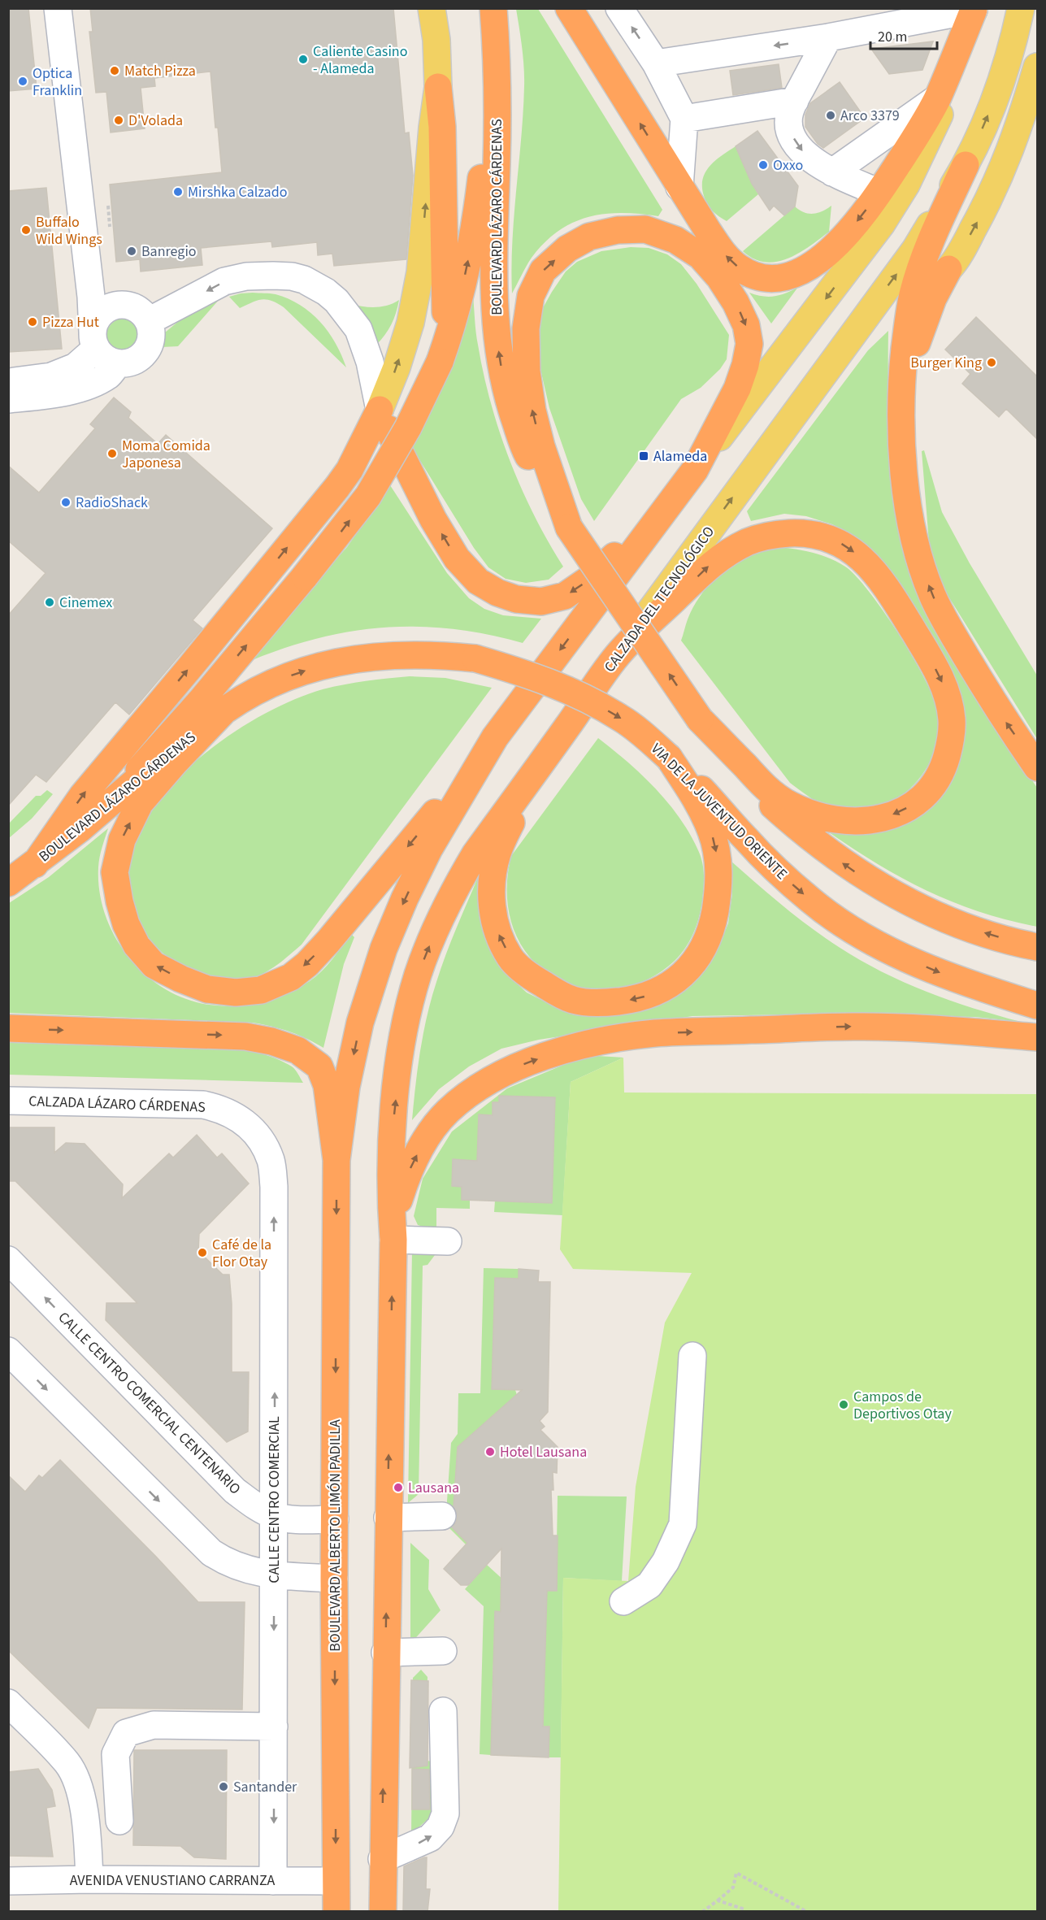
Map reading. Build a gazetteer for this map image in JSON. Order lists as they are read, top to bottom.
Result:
{
  "streets": {
    "highway": [
      "BOULEVARD LÁZARO CÁRDENAS",
      "CALZADA DEL TECNOLÓGICO",
      "VIA DE LA JUVENTUD ORIENTE",
      "BOULEVARD ALBERTO LIMÓN PADILLA"
    ],
    "street": [
      "CALZADA LÁZARO CÁRDENAS",
      "CALLE CENTRO COMERCIAL CENTENARIO",
      "CALLE CENTRO COMERCIAL",
      "AVENIDA VENUSTIANO CARRANZA"
    ]
  },
  "crossings": [
    ["BOULEVARD LÁZARO CÁRDENAS", "VIA DE LA JUVENTUD ORIENTE"],
    ["CALZADA LÁZARO CÁRDENAS", "CALLE CENTRO COMERCIAL"],
    ["CALLE CENTRO COMERCIAL CENTENARIO", "CALLE CENTRO COMERCIAL"],
    ["CALLE CENTRO COMERCIAL CENTENARIO", "BOULEVARD ALBERTO LIMÓN PADILLA"],
    ["CALLE CENTRO COMERCIAL", "AVENIDA VENUSTIANO CARRANZA"],
    ["BOULEVARD ALBERTO LIMÓN PADILLA", "AVENIDA VENUSTIANO CARRANZA"]
  ],
  "places": {
    "other": [
      "Caliente Casino - Alameda",
      "Match Pizza",
      "Optica Franklin",
      "Arco 3379",
      "D'Volada",
      "Oxxo",
      "Mirshka Calzado",
      "Buffalo Wild Wings",
      "Banregio",
      "Pizza Hut",
      "Burger King",
      "Moma Comida Japonesa",
      "RadioShack",
      "Cinemex",
      "Café de la Flor Otay",
      "Campos de Deportivos Otay",
      "Hotel Lausana",
      "Lausana",
      "Santander"
    ],
    "transit": ["Alameda"]
  },
  "scale_bar": "20 m"
}
